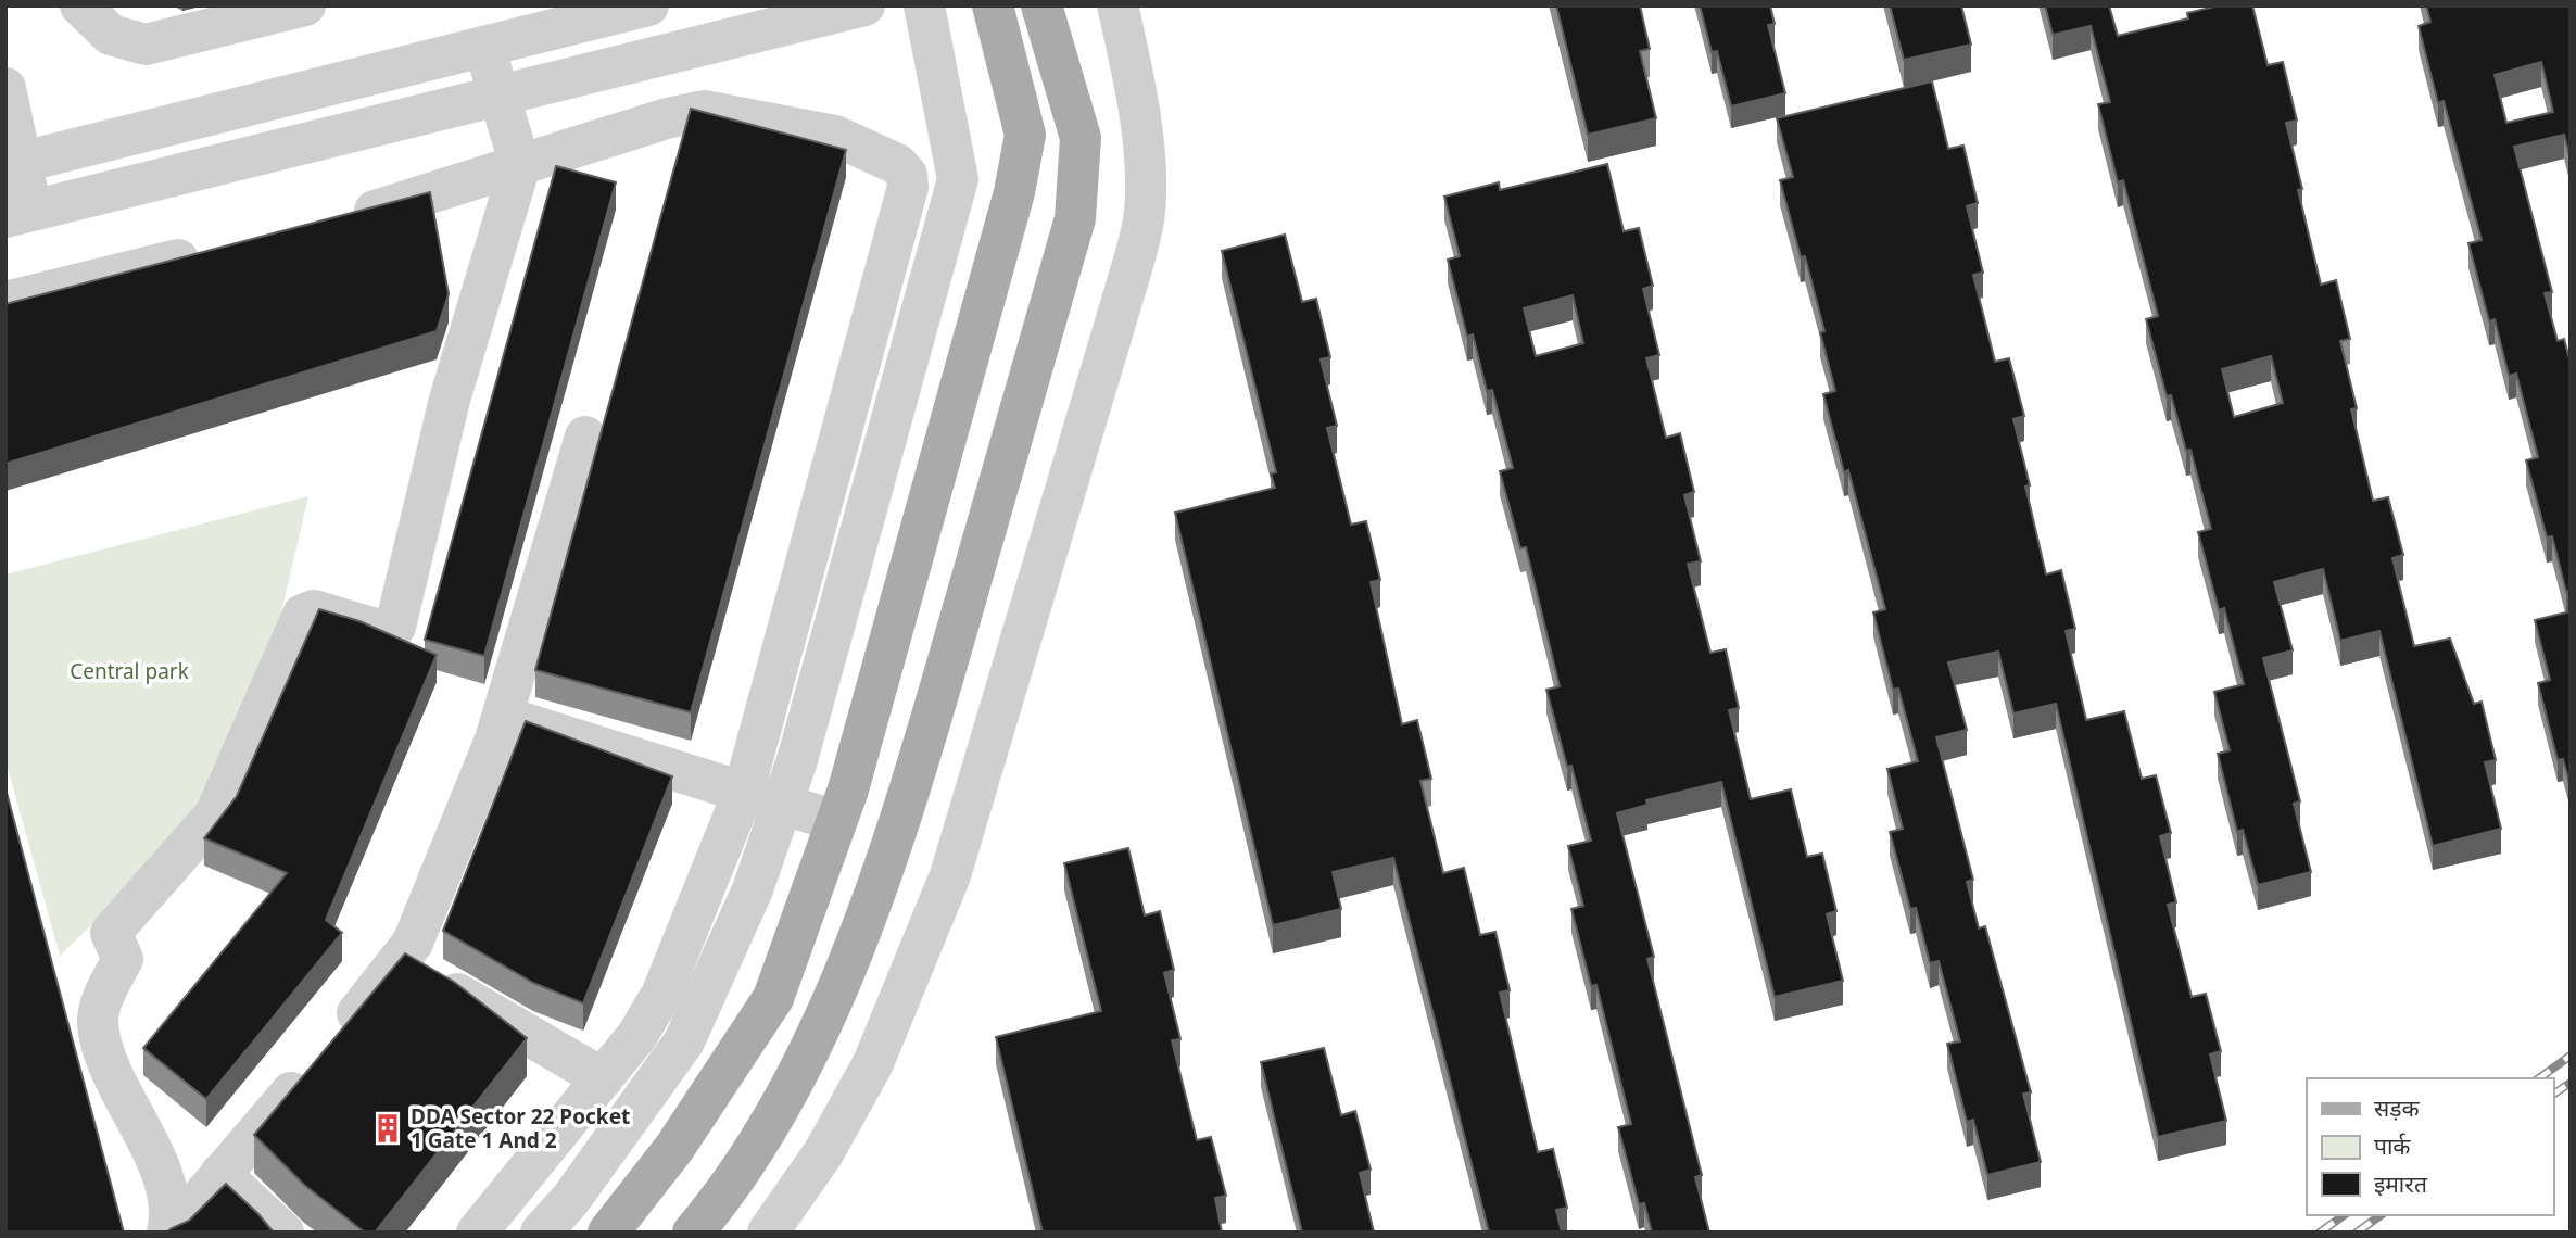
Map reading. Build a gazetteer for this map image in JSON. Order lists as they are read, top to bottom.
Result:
{
  "parks": ["Central park"],
  "places": {
    "building": ["DDA Sector 22 Pocket 1 Gate 1 And 2"]
  },
  "legend": ["सड़क", "पार्क", "इमारत"]
}
